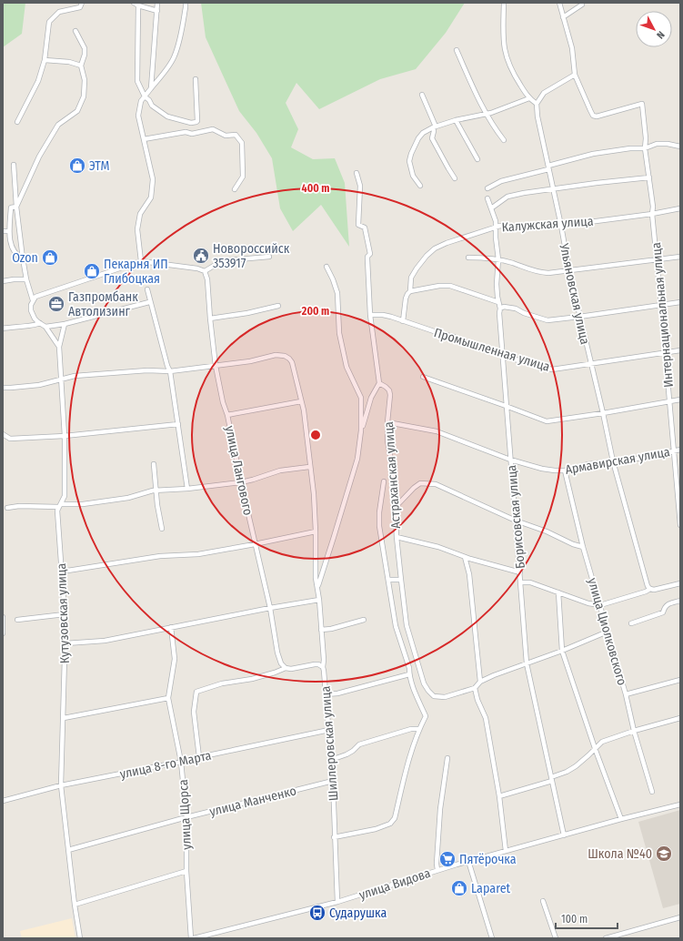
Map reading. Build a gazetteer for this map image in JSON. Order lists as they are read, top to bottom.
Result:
{
  "streets": {
    "street": [
      "Калужская улица",
      "Ульяновская улица",
      "Интернациональная улица",
      "Промышленная улица",
      "Армавирская улица",
      "улица Лангового",
      "Астраханская улица",
      "Борисовская улица",
      "Кутузовская улица",
      "улица Циолковского",
      "Шиллеровская улица",
      "улица 8-го Марта",
      "улица Манченко",
      "улица Щорса",
      "улица Видова"
    ]
  },
  "crossings": [
    ["Калужская улица", "Ульяновская улица"],
    ["Калужская улица", "Интернациональная улица"],
    ["Калужская улица", "Промышленная улица"],
    ["Калужская улица", "Борисовская улица"],
    ["Ульяновская улица", "Промышленная улица"],
    ["Ульяновская улица", "Армавирская улица"],
    ["Интернациональная улица", "Промышленная улица"],
    ["Интернациональная улица", "Армавирская улица"],
    ["Промышленная улица", "Борисовская улица"],
    ["Армавирская улица", "Астраханская улица"],
    ["Армавирская улица", "Борисовская улица"],
    ["Армавирская улица", "улица Циолковского"],
    ["улица Лангового", "Шиллеровская улица"],
    ["Астраханская улица", "Шиллеровская улица"],
    ["Борисовская улица", "улица Видова"],
    ["Кутузовская улица", "улица 8-го Марта"],
    ["Кутузовская улица", "улица Манченко"],
    ["Шиллеровская улица", "улица 8-го Марта"],
    ["Шиллеровская улица", "улица Манченко"],
    ["Шиллеровская улица", "улица Видова"],
    ["улица 8-го Марта", "улица Щорса"],
    ["улица Манченко", "улица Щорса"],
    ["улица Щорса", "улица Видова"]
  ],
  "places": {
    "shop": [
      "ЭТМ",
      "Ozon",
      "Пекарня ИП Глибоцкая",
      "Laparet"
    ],
    "public building": ["Новороссийск 353917"],
    "office": ["Газпромбанк Автолизинг"],
    "school or university": ["Школа №40"],
    "supermarket": ["Пятёрочка"],
    "bus stop": ["Сударушка"]
  },
  "scale_bar": "100 m",
  "north": "bottom right",
  "rings": ["400 m", "200 m"]
}
